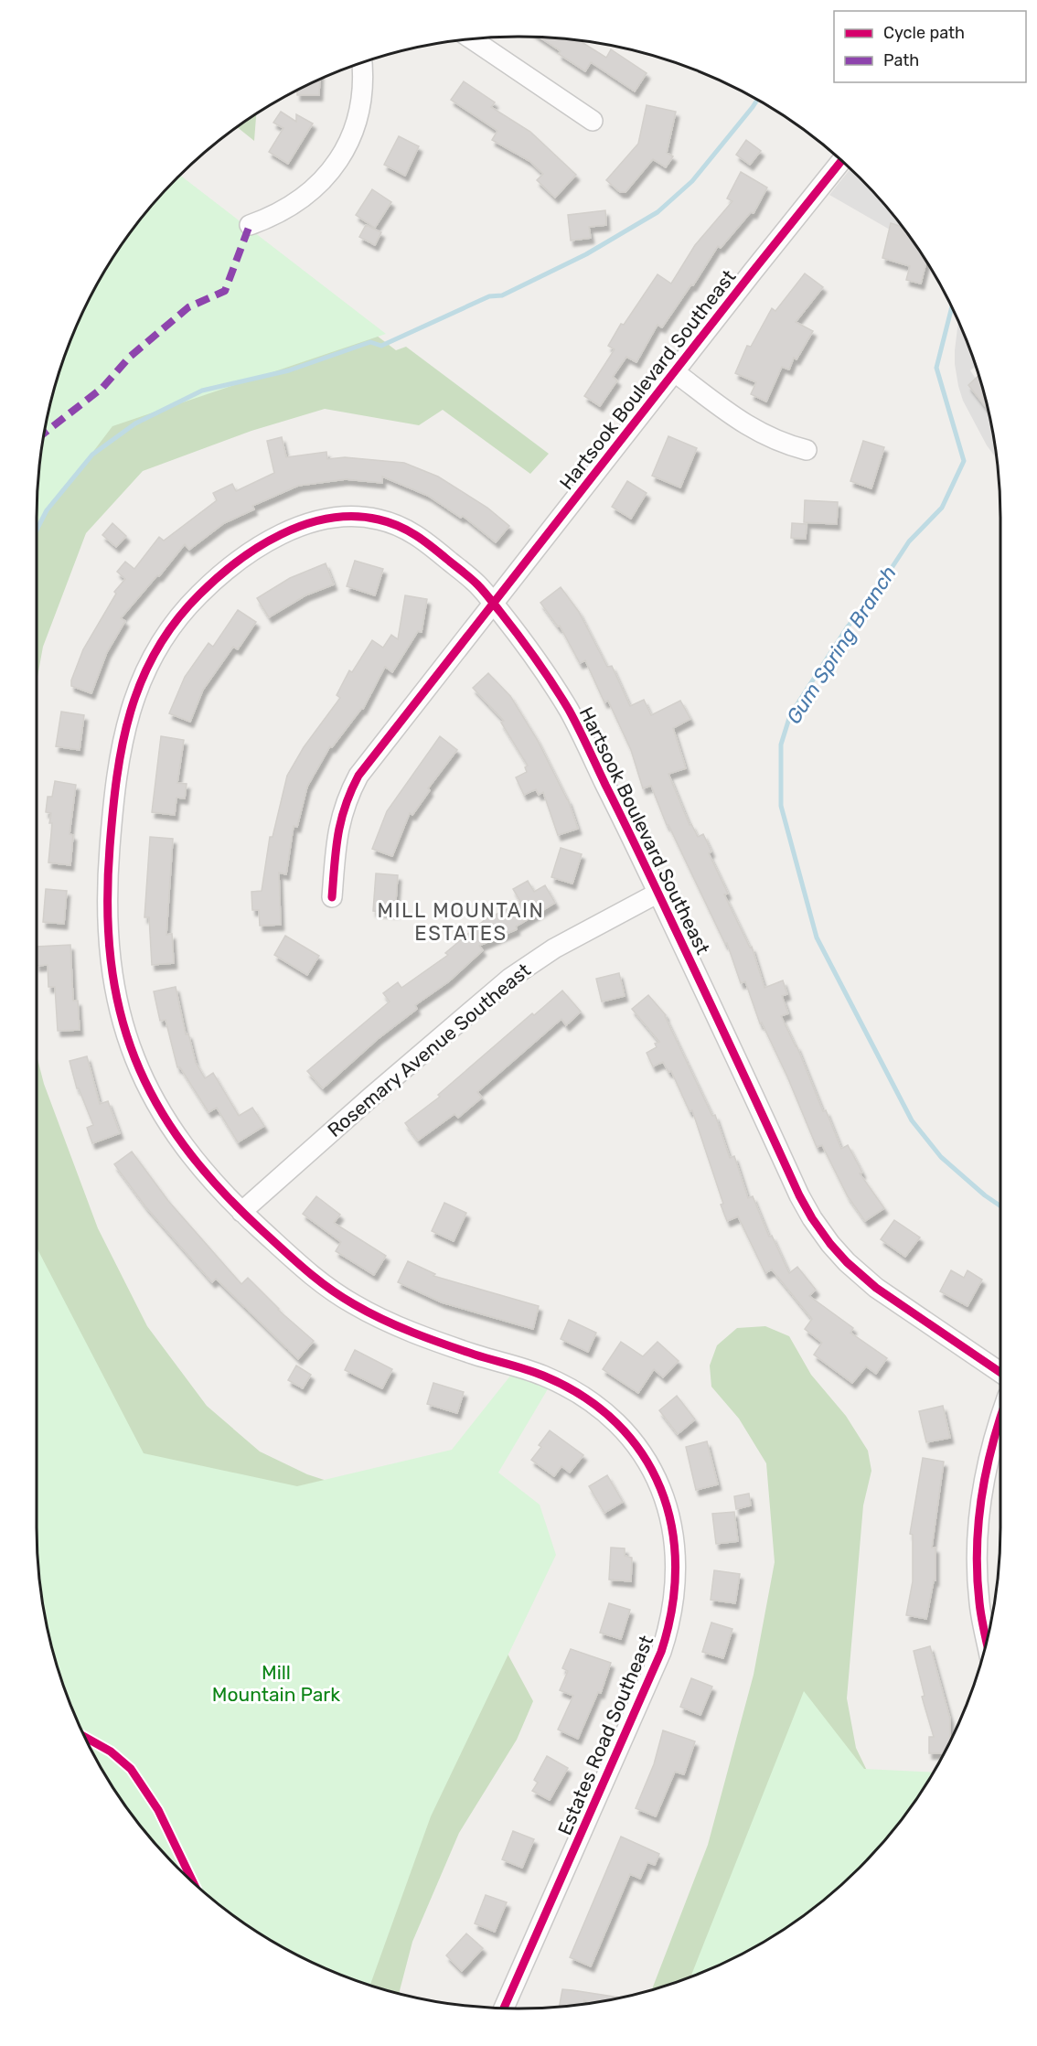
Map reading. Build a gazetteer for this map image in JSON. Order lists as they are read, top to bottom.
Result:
{
  "streets": {
    "street": ["Hartsook Boulevard Southeast", "Rosemary Avenue Southeast", "Estates Road Southeast"]
  },
  "crossings": [
    ["Hartsook Boulevard Southeast", "Rosemary Avenue Southeast"],
    ["Hartsook Boulevard Southeast", "Estates Road Southeast"],
    ["Rosemary Avenue Southeast", "Estates Road Southeast"]
  ],
  "districts": ["MILL MOUNTAIN ESTATES"],
  "water": ["Gum Spring Branch"],
  "parks": ["Mill Mountain Park"],
  "legend": ["Cycle path", "Path"]
}
